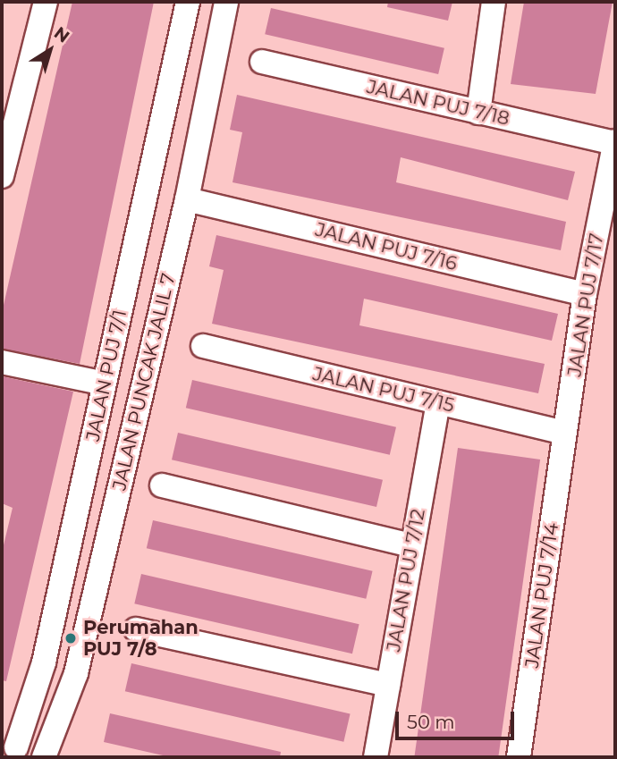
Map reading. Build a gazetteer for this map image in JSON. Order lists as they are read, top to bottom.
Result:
{
  "streets": {
    "street": [
      "JALAN PUJ 7/18",
      "JALAN PUJ 7/16",
      "JALAN PUJ 7/17",
      "JALAN PUJ 7/1",
      "JALAN PUNCAK JALIL 7",
      "JALAN PUJ 7/15",
      "JALAN PUJ 7/12",
      "JALAN PUJ 7/14"
    ]
  },
  "crossings": [
    ["JALAN PUJ 7/18", "JALAN PUJ 7/17"],
    ["JALAN PUJ 7/16", "JALAN PUJ 7/17"],
    ["JALAN PUJ 7/16", "JALAN PUNCAK JALIL 7"],
    ["JALAN PUJ 7/17", "JALAN PUJ 7/15"],
    ["JALAN PUJ 7/17", "JALAN PUJ 7/14"],
    ["JALAN PUJ 7/15", "JALAN PUJ 7/12"],
    ["JALAN PUJ 7/15", "JALAN PUJ 7/14"]
  ],
  "places": ["Perumahan PUJ 7/8"],
  "scale_bar": "50 m",
  "north": "top right"
}
